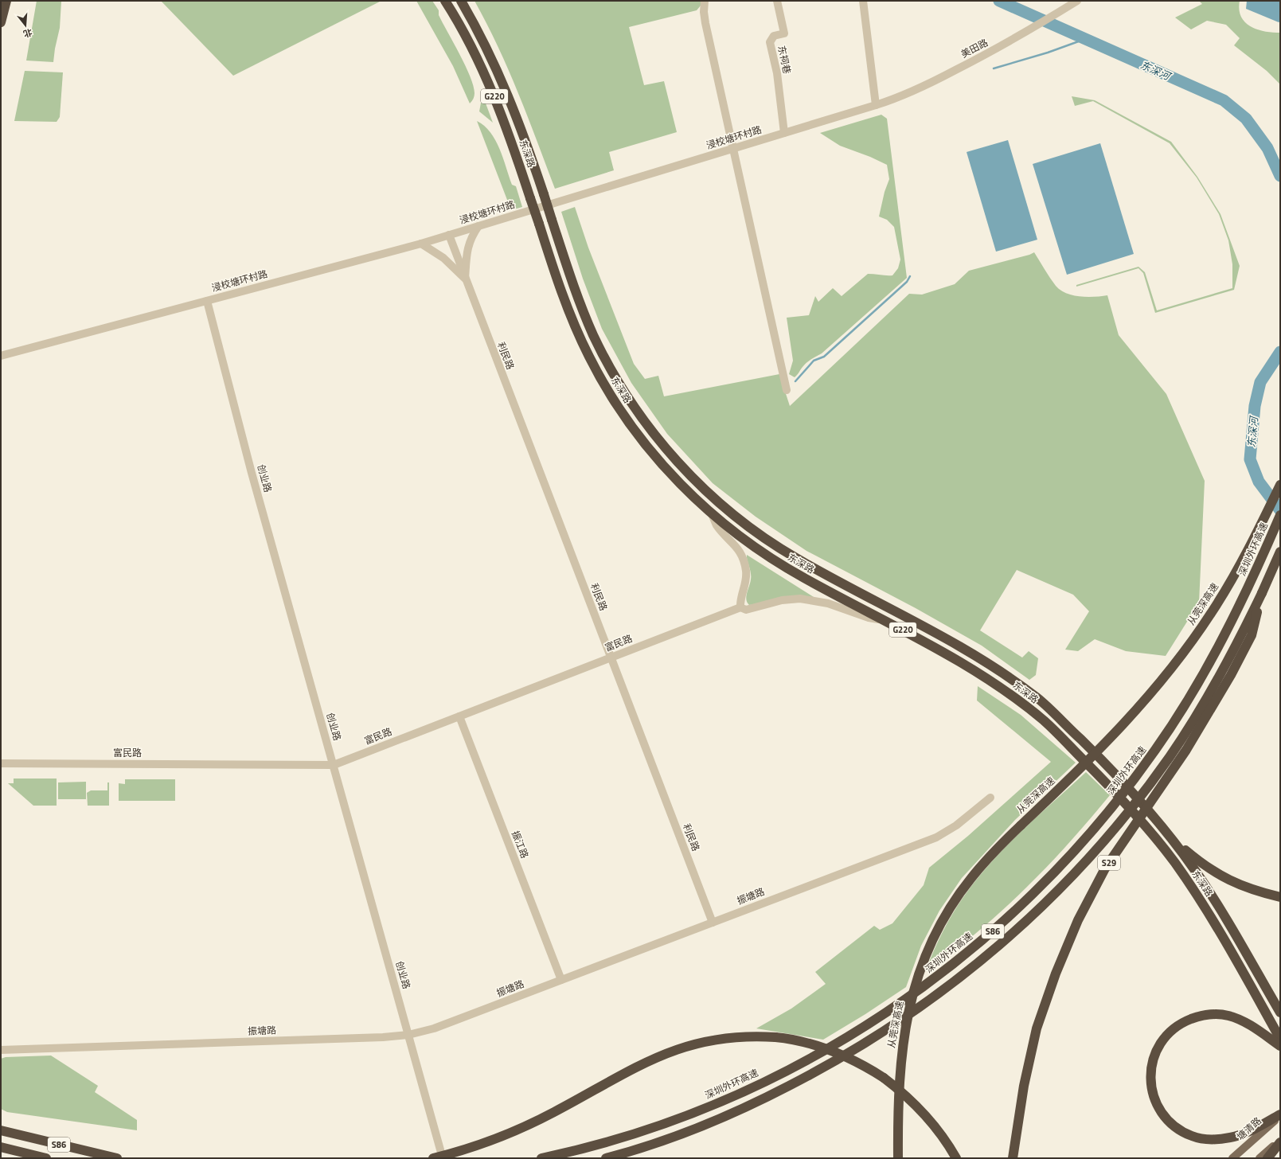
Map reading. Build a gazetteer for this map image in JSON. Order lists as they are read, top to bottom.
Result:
{
  "streets": {
    "highway": [
      "G220",
      "东深路",
      "深圳外环高速",
      "从莞深高速",
      "S29",
      "S86"
    ],
    "main road": ["塘清路"],
    "street": [
      "美田路",
      "东祠巷",
      "浸校塘环村路",
      "利民路",
      "创业路",
      "富民路",
      "振江路",
      "振塘路"
    ]
  },
  "crossings": [
    ["美田路", "浸校塘环村路"],
    ["东祠巷", "浸校塘环村路"],
    ["浸校塘环村路", "利民路"],
    ["浸校塘环村路", "创业路"],
    ["东深路", "富民路"],
    ["利民路", "富民路"],
    ["利民路", "振塘路"],
    ["创业路", "富民路"],
    ["创业路", "振塘路"],
    ["富民路", "振江路"],
    ["振江路", "振塘路"],
    ["S29", "S86"]
  ],
  "water": ["东深河"],
  "north": "bottom"
}
